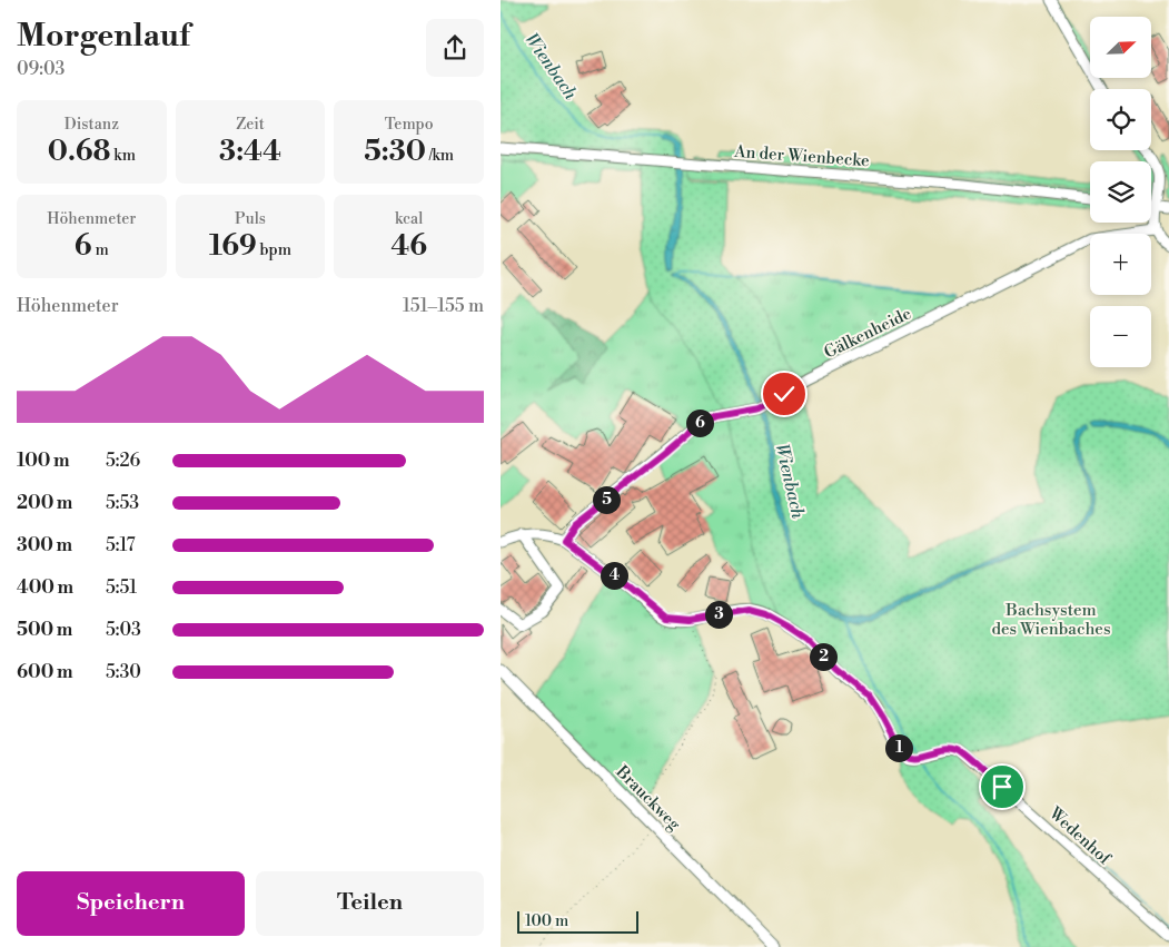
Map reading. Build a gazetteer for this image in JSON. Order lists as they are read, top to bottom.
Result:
{
  "streets": {
    "street": [
      "An der Wienbecke",
      "Gälkenheide",
      "Brauckweg",
      "Wedenhof"
    ]
  },
  "crossings": [
    ["Gälkenheide", "Wedenhof"]
  ],
  "water": ["Wienbach"],
  "parks": ["Bachsystem des Wienbaches"],
  "scale_bar": "100 m",
  "north": "top right",
  "page": {
    "heading": ["Morgenlauf", "09:03"],
    "map_buttons": ["+", "−"],
    "stats": [
      ["Distanz", "0.68 km"],
      ["Zeit", "3:44"],
      ["Tempo", "5:30 /km"],
      ["Höhenmeter", "6 m"],
      ["Puls", "169 bpm"],
      ["kcal", "46"]
    ],
    "chart": ["Höhenmeter", "151–155 m"],
    "pins": [
      "6",
      "5",
      "4",
      "3",
      "2",
      "1"
    ],
    "list": [
      {
        "name": "100 m",
        "note": "5:26"
      },
      {
        "name": "200 m",
        "note": "5:53"
      },
      {
        "name": "300 m",
        "note": "5:17"
      },
      {
        "name": "400 m",
        "note": "5:51"
      },
      {
        "name": "500 m",
        "note": "5:03"
      },
      {
        "name": "600 m",
        "note": "5:30"
      }
    ],
    "buttons": ["Speichern", "Teilen"],
    "scale": "100 m"
  }
}
